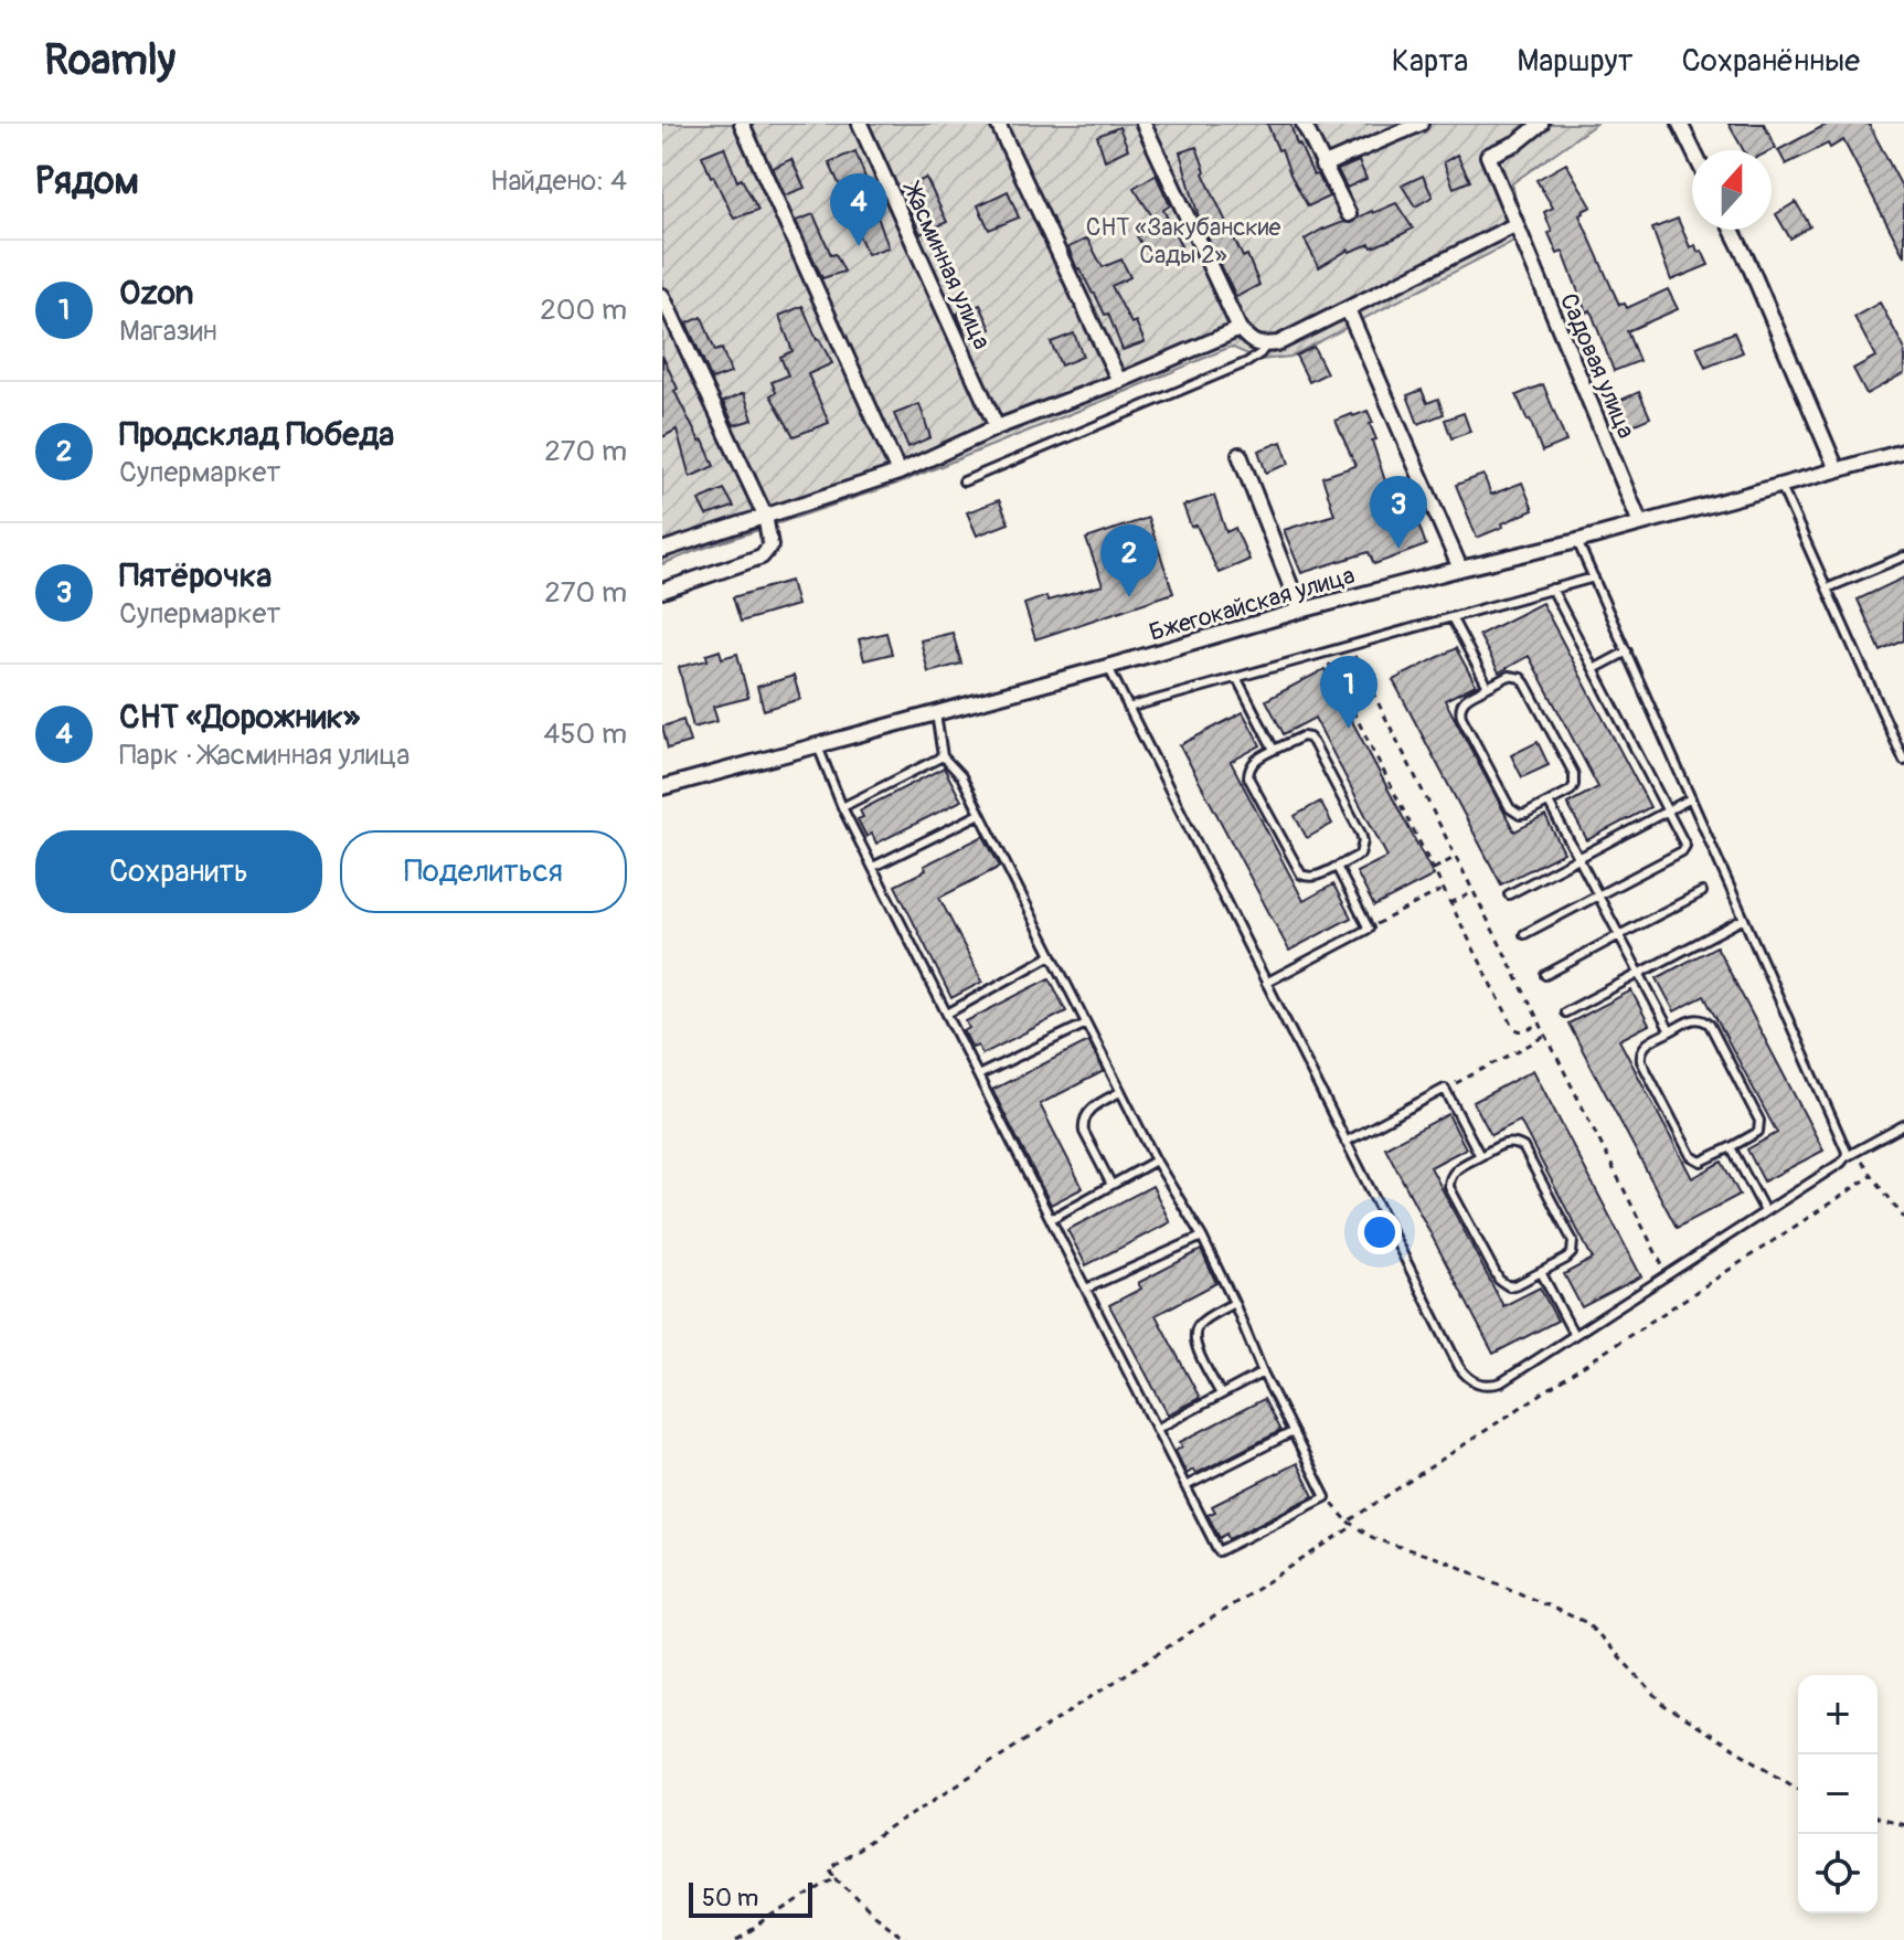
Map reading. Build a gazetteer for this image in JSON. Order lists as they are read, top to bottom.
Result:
{
  "streets": {
    "street": ["Жасминная улица", "Садовая улица", "Бжегокайская улица"]
  },
  "crossings": [
    ["Садовая улица", "Бжегокайская улица"]
  ],
  "parks": ["СНТ «Закубанские Сады 2»"],
  "scale_bar": "50 m",
  "north": "top",
  "page": {
    "header": "Roamly",
    "nav": ["Карта", "Маршрут", "Сохранённые"],
    "heading": ["Рядом", "Найдено: 4"],
    "pins": [
      "4",
      "3",
      "2",
      "1"
    ],
    "list": [
      {
        "mark": "1",
        "name": "Ozon",
        "note": "Магазин",
        "value": "200 m"
      },
      {
        "mark": "2",
        "name": "Продсклад Победа",
        "note": "Супермаркет",
        "value": "270 m"
      },
      {
        "mark": "3",
        "name": "Пятёрочка",
        "note": "Супермаркет",
        "value": "270 m"
      },
      {
        "mark": "4",
        "name": "СНТ «Дорожник»",
        "note": "Парк · Жасминная улица",
        "value": "450 m"
      }
    ],
    "buttons": ["Сохранить", "Поделиться"],
    "map_buttons": ["+", "−"],
    "scale": "50 m"
  }
}
